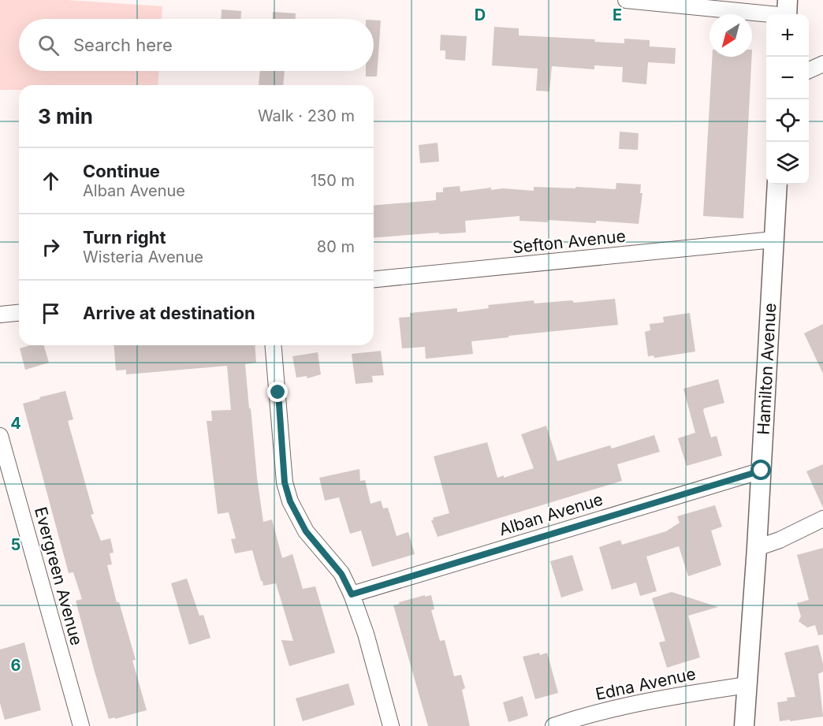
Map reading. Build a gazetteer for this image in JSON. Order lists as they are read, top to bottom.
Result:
{
  "streets": {
    "street": [
      "Sefton Avenue",
      "Hamilton Avenue",
      "Alban Avenue",
      "Evergreen Avenue",
      "Edna Avenue"
    ]
  },
  "crossings": [
    ["Sefton Avenue", "Hamilton Avenue"],
    ["Hamilton Avenue", "Alban Avenue"],
    ["Hamilton Avenue", "Edna Avenue"]
  ],
  "north": "bottom left",
  "page": {
    "map_buttons": ["+", "−"],
    "search": "Search here",
    "heading": ["3 min", "Walk · 230 m"],
    "list": [
      ["Continue", "Alban Avenue", "150 m"],
      ["Turn right", "Wisteria Avenue", "80 m"],
      "Arrive at destination"
    ]
  },
  "grid": {
    "columns": ["D", "E"],
    "rows": ["4", "5", "6"]
  }
}
